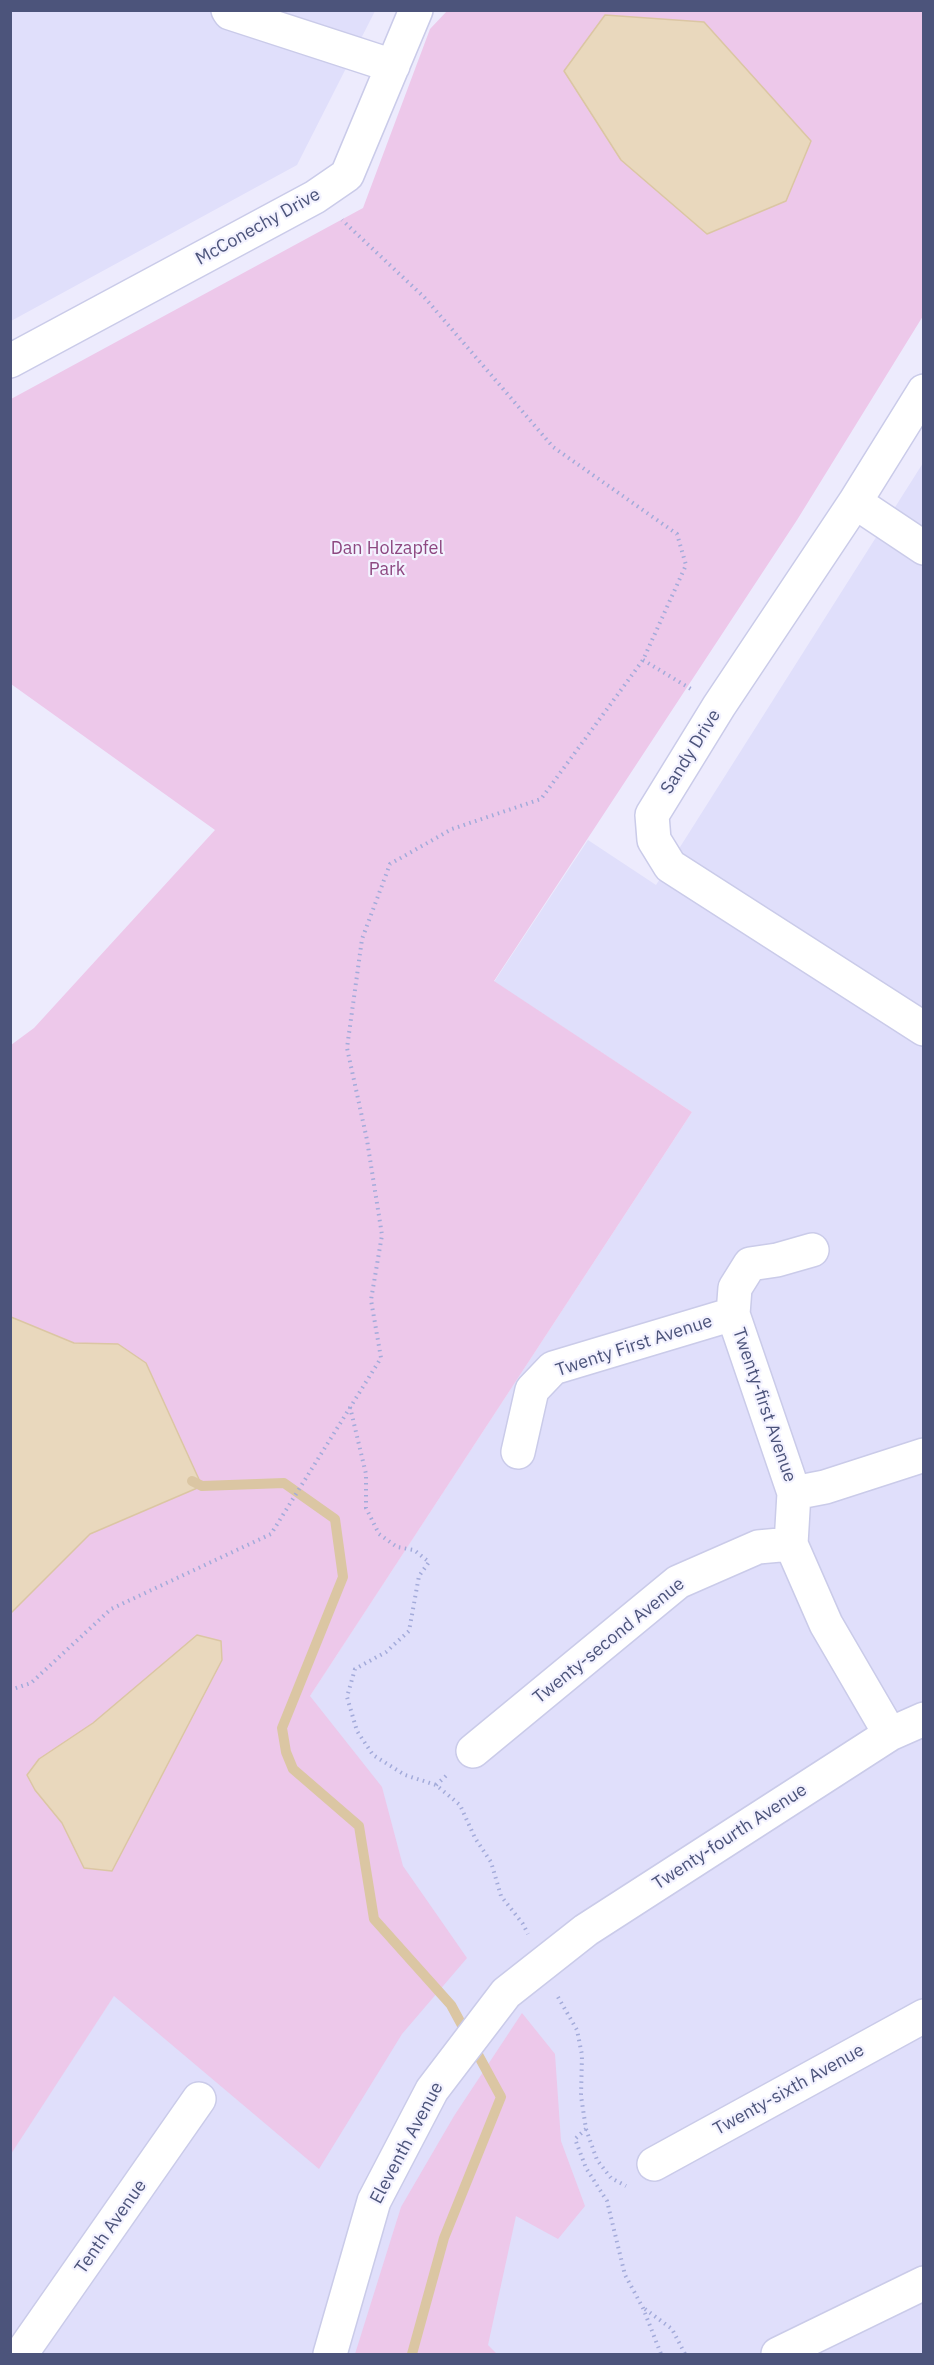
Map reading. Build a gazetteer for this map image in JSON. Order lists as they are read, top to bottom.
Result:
{
  "streets": {
    "street": [
      "McConechy Drive",
      "Sandy Drive",
      "Twenty First Avenue",
      "Twenty-first Avenue",
      "Twenty-second Avenue",
      "Twenty-fourth Avenue",
      "Twenty-sixth Avenue",
      "Eleventh Avenue",
      "Tenth Avenue"
    ]
  },
  "crossings": [
    ["Twenty First Avenue", "Twenty-first Avenue"],
    ["Twenty-first Avenue", "Twenty-second Avenue"],
    ["Twenty-first Avenue", "Twenty-fourth Avenue"],
    ["Twenty-fourth Avenue", "Eleventh Avenue"]
  ],
  "parks": ["Dan Holzapfel Park"]
}
